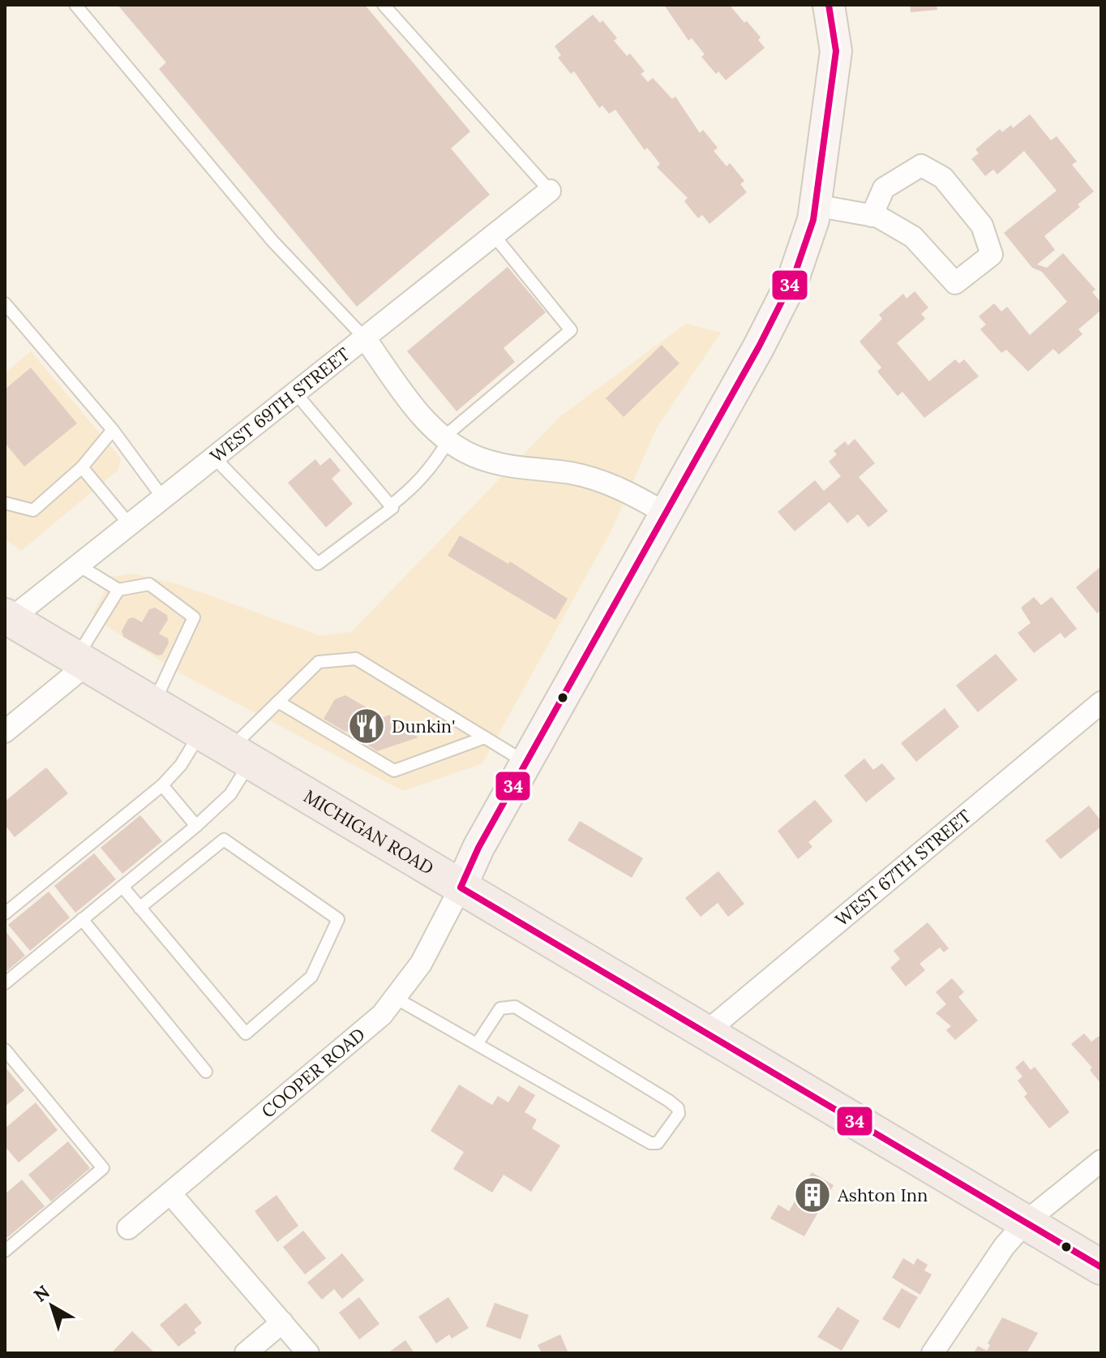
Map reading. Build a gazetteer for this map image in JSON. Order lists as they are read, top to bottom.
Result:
{
  "streets": {
    "main road": ["MICHIGAN ROAD"],
    "street": ["WEST 69TH STREET", "WEST 67TH STREET", "COOPER ROAD"]
  },
  "crossings": [
    ["WEST 69TH STREET", "MICHIGAN ROAD"],
    ["MICHIGAN ROAD", "WEST 67TH STREET"],
    ["MICHIGAN ROAD", "COOPER ROAD"]
  ],
  "places": {
    "restaurant": ["Dunkin'"],
    "building": ["Ashton Inn"]
  },
  "lines": ["transit line 34"],
  "north": "top left"
}
